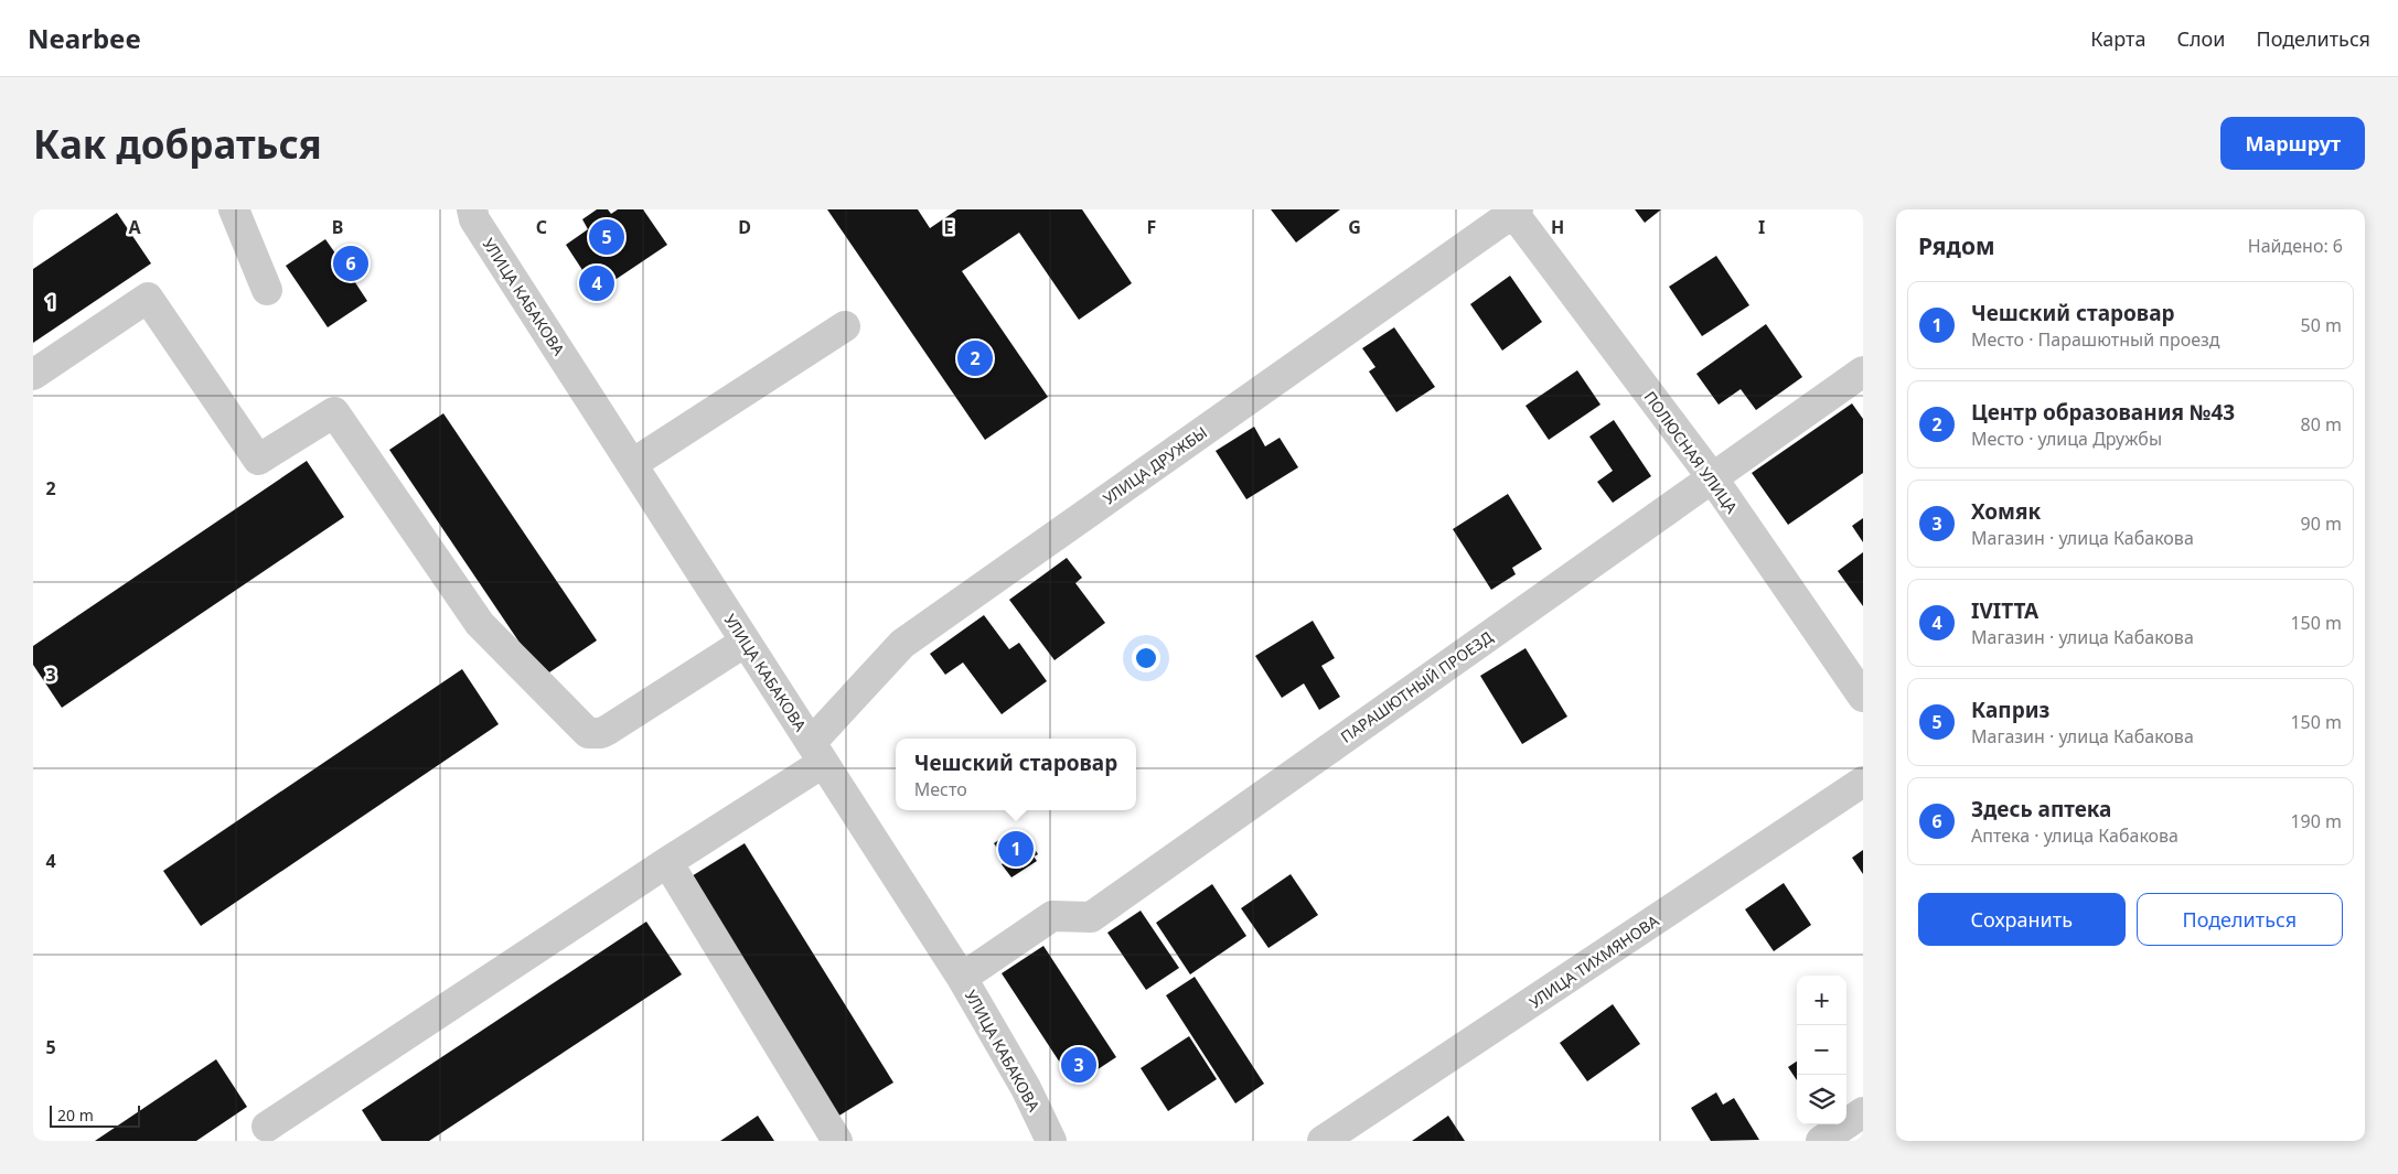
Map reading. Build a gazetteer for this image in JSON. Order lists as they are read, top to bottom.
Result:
{
  "streets": {
    "street": [
      "УЛИЦА КАБАКОВА",
      "ПОЛЮСНАЯ УЛИЦА",
      "УЛИЦА ДРУЖБЫ",
      "ПАРАШЮТНЫЙ ПРОЕЗД",
      "УЛИЦА ТИХМЯНОВА"
    ]
  },
  "crossings": [
    ["УЛИЦА КАБАКОВА", "УЛИЦА ДРУЖБЫ"],
    ["УЛИЦА КАБАКОВА", "ПАРАШЮТНЫЙ ПРОЕЗД"],
    ["ПОЛЮСНАЯ УЛИЦА", "УЛИЦА ДРУЖБЫ"],
    ["ПОЛЮСНАЯ УЛИЦА", "ПАРАШЮТНЫЙ ПРОЕЗД"]
  ],
  "scale_bar": "20 m",
  "page": {
    "header": "Nearbee",
    "nav": ["Карта", "Слои", "Поделиться"],
    "buttons": [
      "Маршрут",
      ["Сохранить", "Поделиться"]
    ],
    "title": "Как добраться",
    "heading": ["Рядом", "Найдено: 6"],
    "pins": [
      "5",
      "6",
      "4",
      "2",
      "1",
      "3"
    ],
    "list": [
      {
        "mark": "1",
        "name": "Чешский старовар",
        "note": "Место · Парашютный проезд",
        "value": "50 m"
      },
      {
        "mark": "2",
        "name": "Центр образования №43",
        "note": "Место · улица Дружбы",
        "value": "80 m"
      },
      {
        "mark": "3",
        "name": "Хомяк",
        "note": "Магазин · улица Кабакова",
        "value": "90 m"
      },
      {
        "mark": "4",
        "name": "IVITTA",
        "note": "Магазин · улица Кабакова",
        "value": "150 m"
      },
      {
        "mark": "5",
        "name": "Каприз",
        "note": "Магазин · улица Кабакова",
        "value": "150 m"
      },
      {
        "mark": "6",
        "name": "Здесь аптека",
        "note": "Аптека · улица Кабакова",
        "value": "190 m"
      }
    ],
    "popup": ["Чешский старовар", "Место"],
    "map_buttons": ["+", "−"],
    "scale": "20 m"
  },
  "grid": {
    "columns": [
      "A",
      "B",
      "C",
      "D",
      "E",
      "F",
      "G",
      "H",
      "I"
    ],
    "rows": [
      "1",
      "2",
      "3",
      "4",
      "5"
    ]
  }
}
